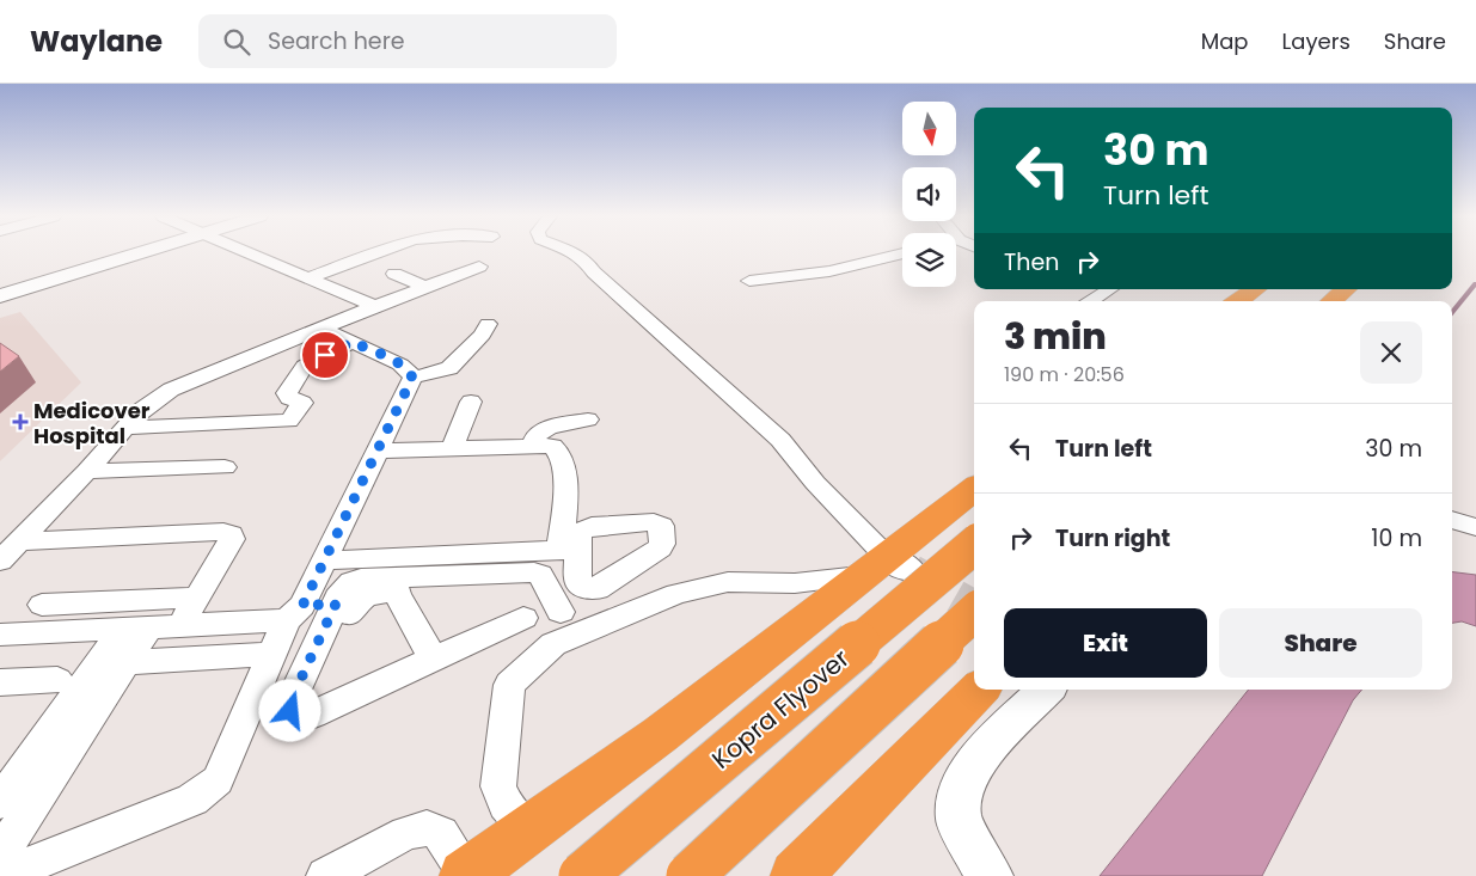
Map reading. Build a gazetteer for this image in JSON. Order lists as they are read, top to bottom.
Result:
{
  "streets": {
    "highway": ["Kopra Flyover"]
  },
  "places": {
    "health": ["Medicover Hospital"]
  },
  "north": "bottom",
  "page": {
    "header": "Waylane",
    "search": "Search here",
    "nav": ["Map", "Layers", "Share"],
    "turn": ["30 m", "Turn left"],
    "then": "Then",
    "heading": ["3 min", "190 m · 20:56"],
    "list": [
      {
        "name": "Turn left",
        "value": "30 m"
      },
      {
        "name": "Turn right",
        "value": "10 m"
      }
    ],
    "buttons": ["Exit", "Share"]
  }
}
